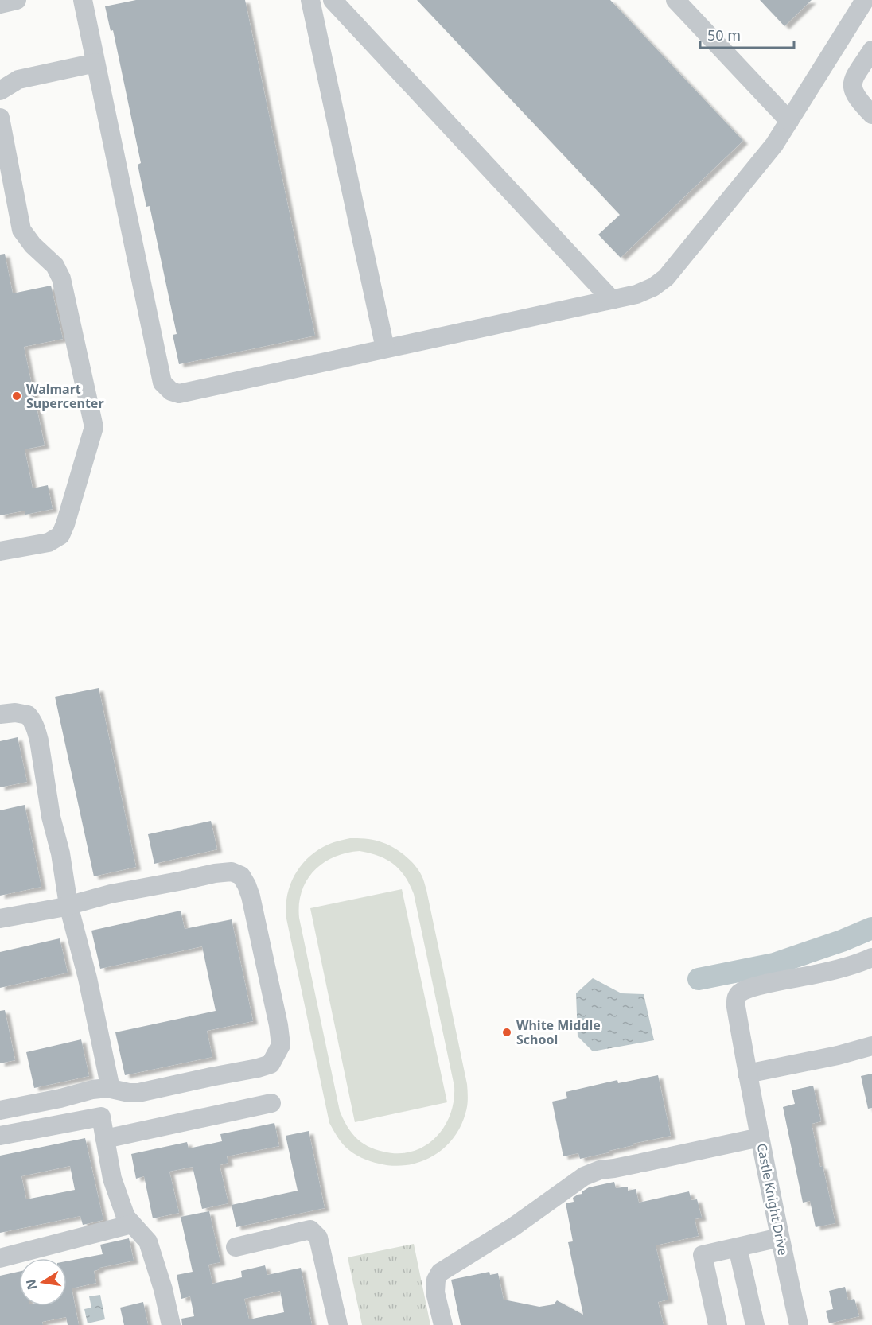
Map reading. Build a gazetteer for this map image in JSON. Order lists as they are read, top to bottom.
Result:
{
  "streets": {
    "street": ["Castle Knight Drive"]
  },
  "places": ["Walmart Supercenter", "White Middle School"],
  "scale_bar": "50 m",
  "north": "left"
}
